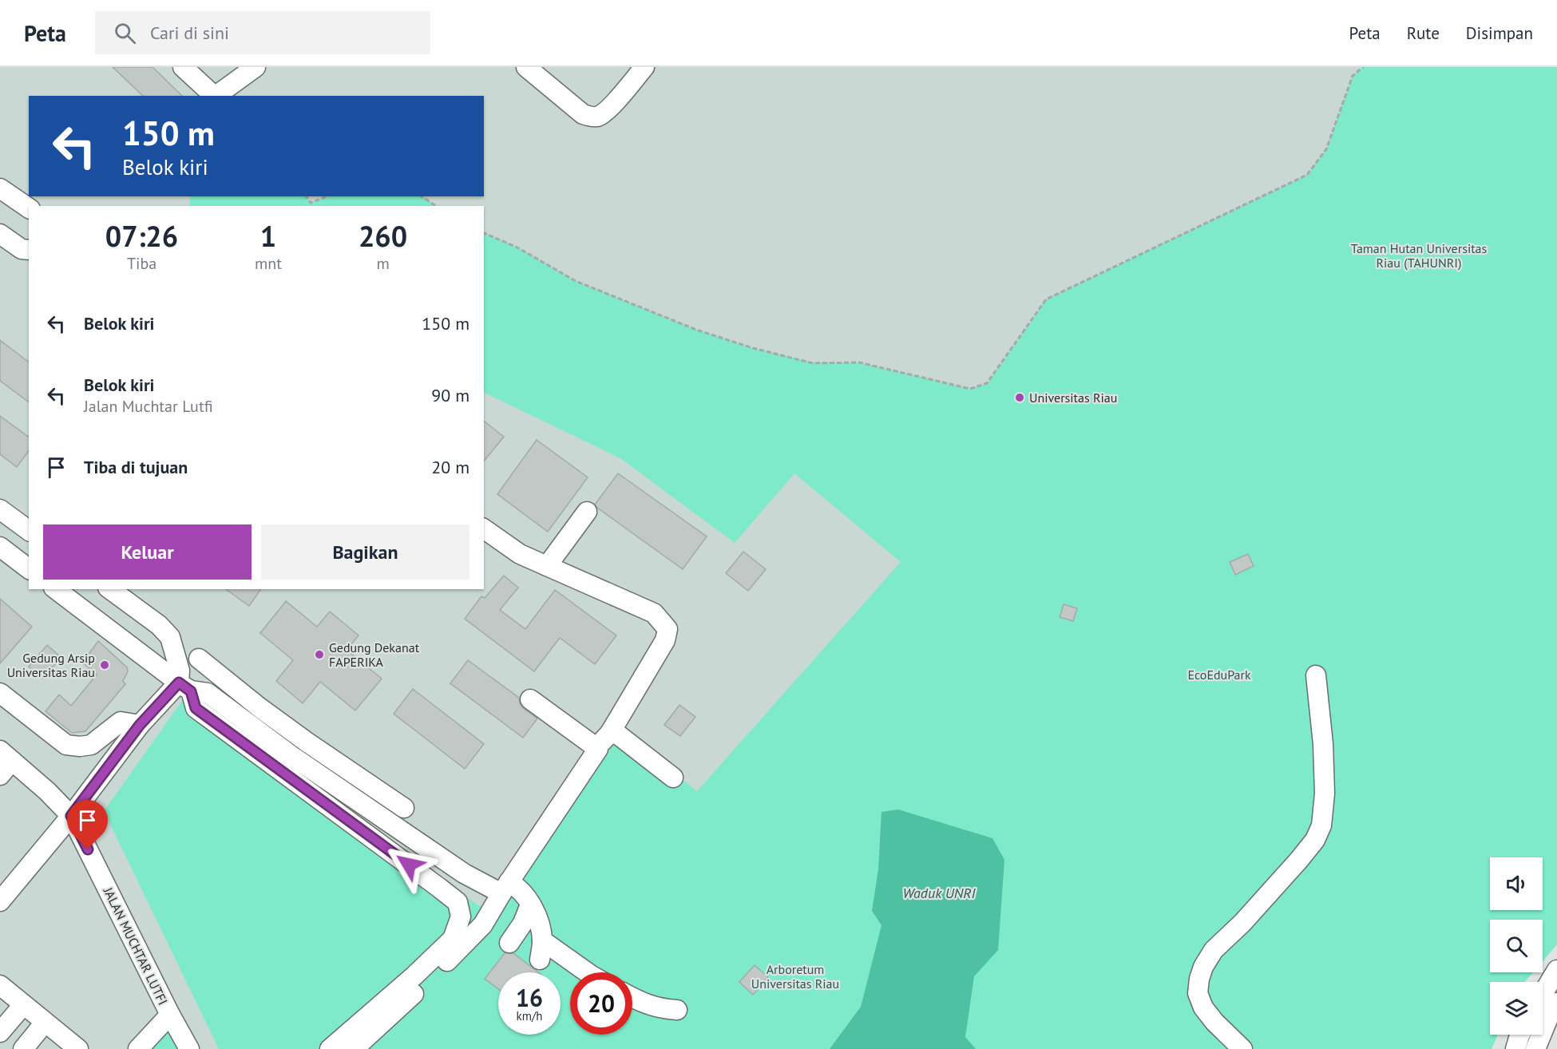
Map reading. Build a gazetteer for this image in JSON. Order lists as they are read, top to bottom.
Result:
{
  "streets": {
    "street": ["JALAN MUCHTAR LUTFI"]
  },
  "water": ["Waduk UNRI"],
  "parks": ["Taman Hutan Universitas Riau (TAHUNRI)", "EcoEduPark", "Arboretum Universitas Riau"],
  "places": ["Universitas Riau", "Gedung Dekanat FAPERIKA", "Gedung Arsip Universitas Riau"],
  "page": {
    "header": "Peta",
    "search": "Cari di sini",
    "nav": ["Peta", "Rute", "Disimpan"],
    "turn": ["150 m", "Belok kiri"],
    "eta": [
      "07:26",
      "Tiba",
      "1",
      "mnt",
      "260",
      "m"
    ],
    "list": [
      {
        "name": "Belok kiri",
        "value": "150 m"
      },
      {
        "name": "Belok kiri",
        "note": "Jalan Muchtar Lutfi",
        "value": "90 m"
      },
      {
        "name": "Tiba di tujuan",
        "value": "20 m"
      }
    ],
    "buttons": ["Keluar", "Bagikan"],
    "speed": "16 km/h",
    "limit": "20"
  }
}
